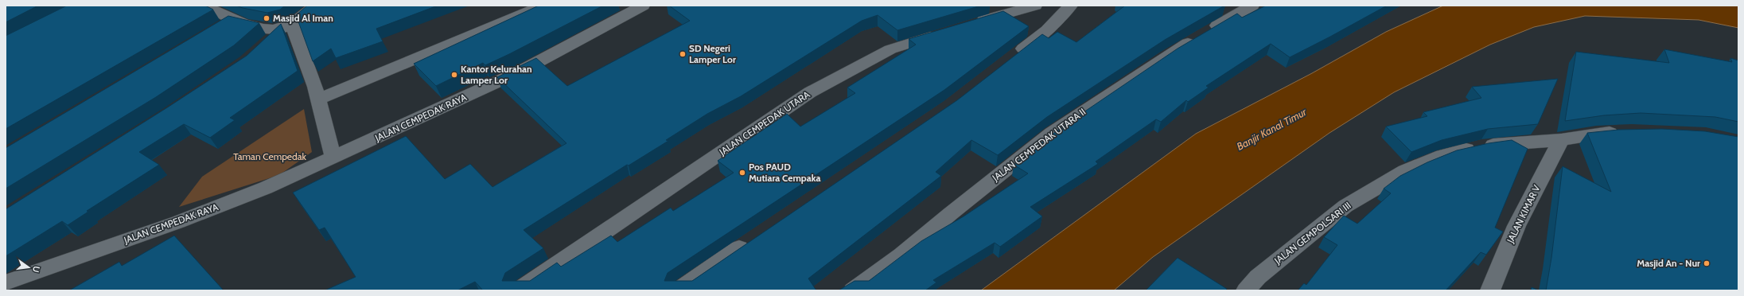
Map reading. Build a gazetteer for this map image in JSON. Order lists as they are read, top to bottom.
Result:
{
  "streets": {
    "street": [
      "JALAN CEMPEDAK RAYA",
      "JALAN CEMPEDAK UTARA",
      "JALAN CEMPEDAK UTARA II",
      "JALAN KIMAR V",
      "JALAN GEMPOLSARI III"
    ]
  },
  "crossings": [
    ["JALAN KIMAR V", "JALAN GEMPOLSARI III"]
  ],
  "water": ["Banjir Kanal Timur"],
  "parks": ["Taman Cempedak"],
  "places": [
    "Masjid Al Iman",
    "SD Negeri Lamper Lor",
    "Kantor Kelurahan Lamper Lor",
    "Pos PAUD Mutiara Cempaka",
    "Masjid An - Nur"
  ],
  "north": "right"
}
